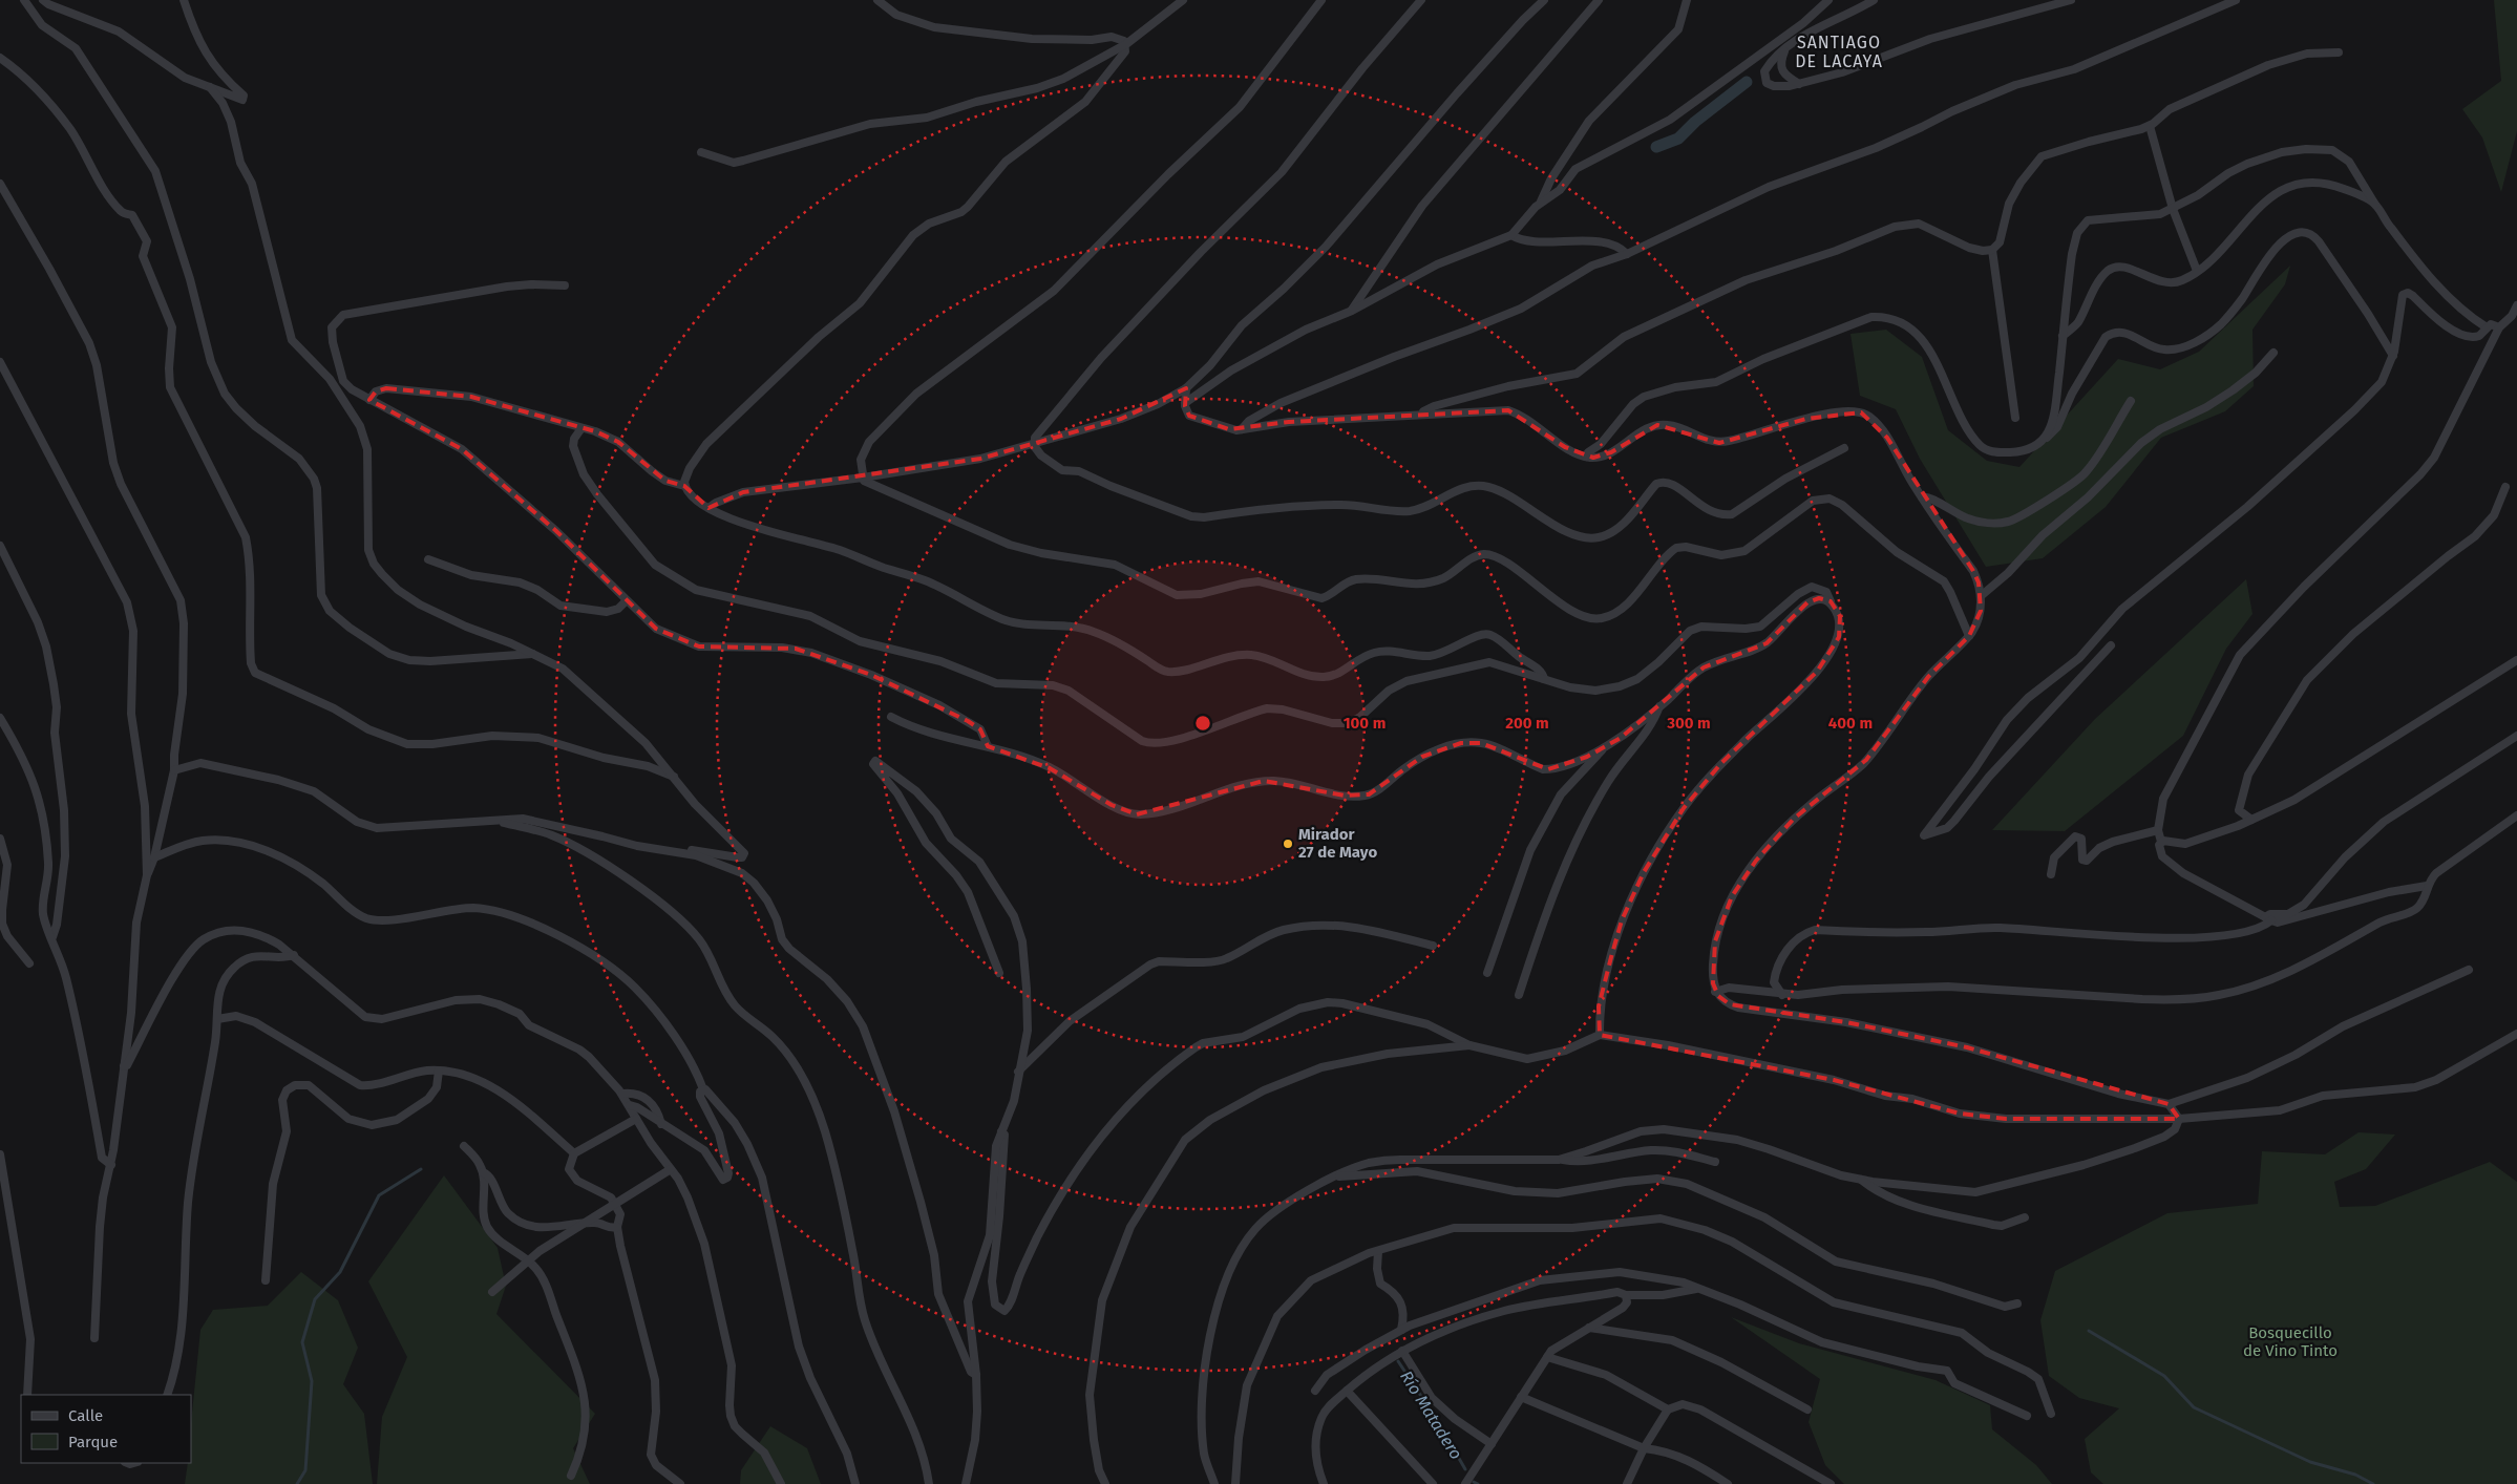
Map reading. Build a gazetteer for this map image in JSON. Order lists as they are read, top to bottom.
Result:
{
  "districts": ["SANTIAGO DE LACAYA"],
  "water": ["Río Matadero"],
  "parks": ["Bosquecillo de Vino Tinto"],
  "places": ["Mirador 27 de Mayo"],
  "legend": ["Calle", "Parque"],
  "rings": [
    "100 m",
    "200 m",
    "300 m",
    "400 m"
  ]
}
